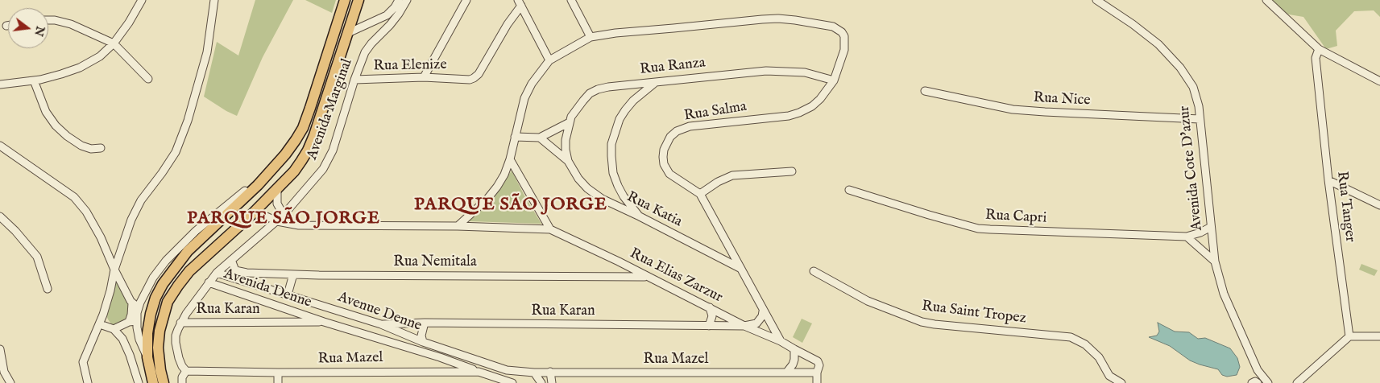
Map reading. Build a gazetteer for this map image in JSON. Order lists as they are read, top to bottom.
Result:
{
  "streets": {
    "street": [
      "Rua Elenize",
      "Rua Ranza",
      "Rua Nice",
      "Avenida Marginal",
      "Rua Salma",
      "Avenida Cote D'azur",
      "Rua Tanger",
      "Rua Katia",
      "Rua Capri",
      "Rua Nemitala",
      "Rua Elias Zarzur",
      "Avenida Denne",
      "Rua Karan",
      "Avenue Denne",
      "Rua Saint Tropez",
      "Rua Mazel"
    ]
  },
  "crossings": [
    ["Rua Elenize", "Avenida Marginal"],
    ["Rua Ranza", "Rua Salma"],
    ["Rua Ranza", "Rua Katia"],
    ["Rua Nice", "Avenida Cote D'azur"],
    ["Avenida Marginal", "Rua Nemitala"],
    ["Avenida Marginal", "Avenida Denne"],
    ["Avenida Marginal", "Rua Karan"],
    ["Avenida Marginal", "Avenue Denne"],
    ["Avenida Marginal", "Rua Mazel"],
    ["Rua Salma", "Rua Katia"],
    ["Rua Salma", "Rua Elias Zarzur"],
    ["Rua Nemitala", "Rua Elias Zarzur"],
    ["Rua Elias Zarzur", "Rua Karan"],
    ["Rua Elias Zarzur", "Rua Mazel"],
    ["Avenida Denne", "Rua Karan"],
    ["Avenida Denne", "Rua Mazel"],
    ["Rua Karan", "Avenue Denne"],
    ["Avenue Denne", "Rua Mazel"]
  ],
  "districts": ["PARQUE SÃO JORGE", "PARQUE SÃO JORGE"],
  "north": "right"
}
